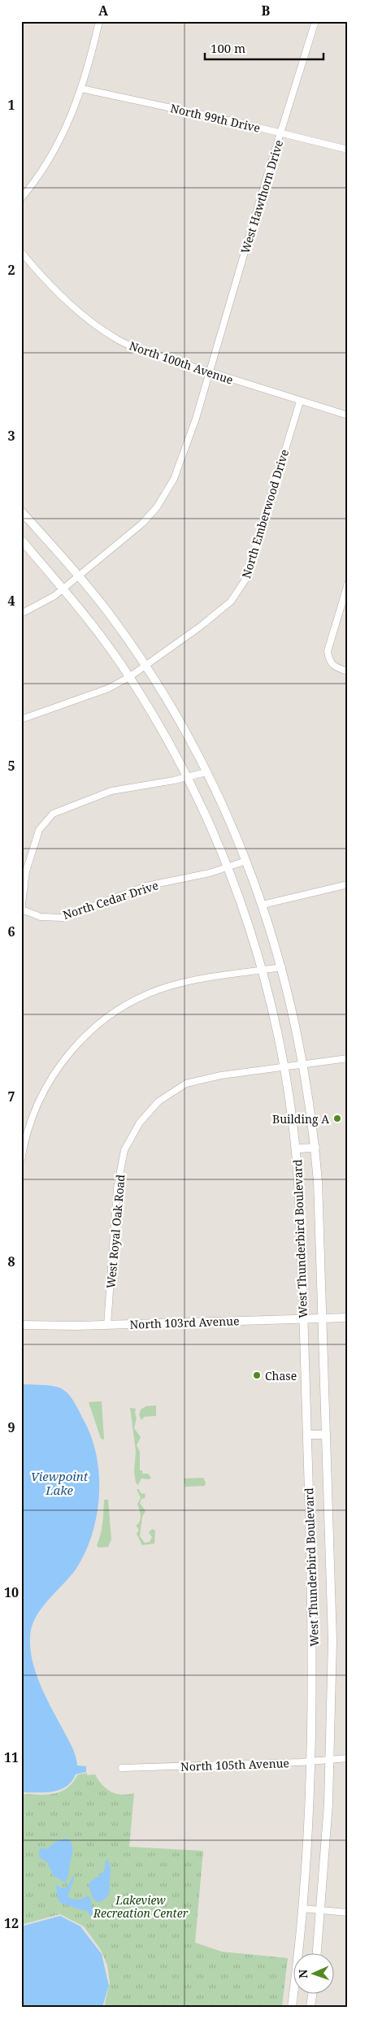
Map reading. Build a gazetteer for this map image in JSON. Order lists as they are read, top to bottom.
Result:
{
  "streets": {
    "street": [
      "North 99th Drive",
      "West Hawthorn Drive",
      "North 100th Avenue",
      "North Emberwood Drive",
      "North Cedar Drive",
      "West Royal Oak Road",
      "West Thunderbird Boulevard",
      "North 103rd Avenue",
      "North 105th Avenue"
    ]
  },
  "crossings": [
    ["North 99th Drive", "West Hawthorn Drive"],
    ["West Hawthorn Drive", "North 100th Avenue"],
    ["West Hawthorn Drive", "West Thunderbird Boulevard"],
    ["North 100th Avenue", "North Emberwood Drive"],
    ["North Emberwood Drive", "West Thunderbird Boulevard"],
    ["North Cedar Drive", "West Thunderbird Boulevard"],
    ["West Royal Oak Road", "West Thunderbird Boulevard"],
    ["West Royal Oak Road", "North 103rd Avenue"],
    ["West Thunderbird Boulevard", "North 103rd Avenue"],
    ["West Thunderbird Boulevard", "North 105th Avenue"]
  ],
  "water": ["Viewpoint Lake"],
  "parks": ["Lakeview Recreation Center"],
  "places": ["Building A", "Chase"],
  "scale_bar": "100 m",
  "north": "left",
  "grid": {
    "columns": ["A", "B"],
    "rows": [
      "1",
      "2",
      "3",
      "4",
      "5",
      "6",
      "7",
      "8",
      "9",
      "10",
      "11",
      "12"
    ]
  }
}
